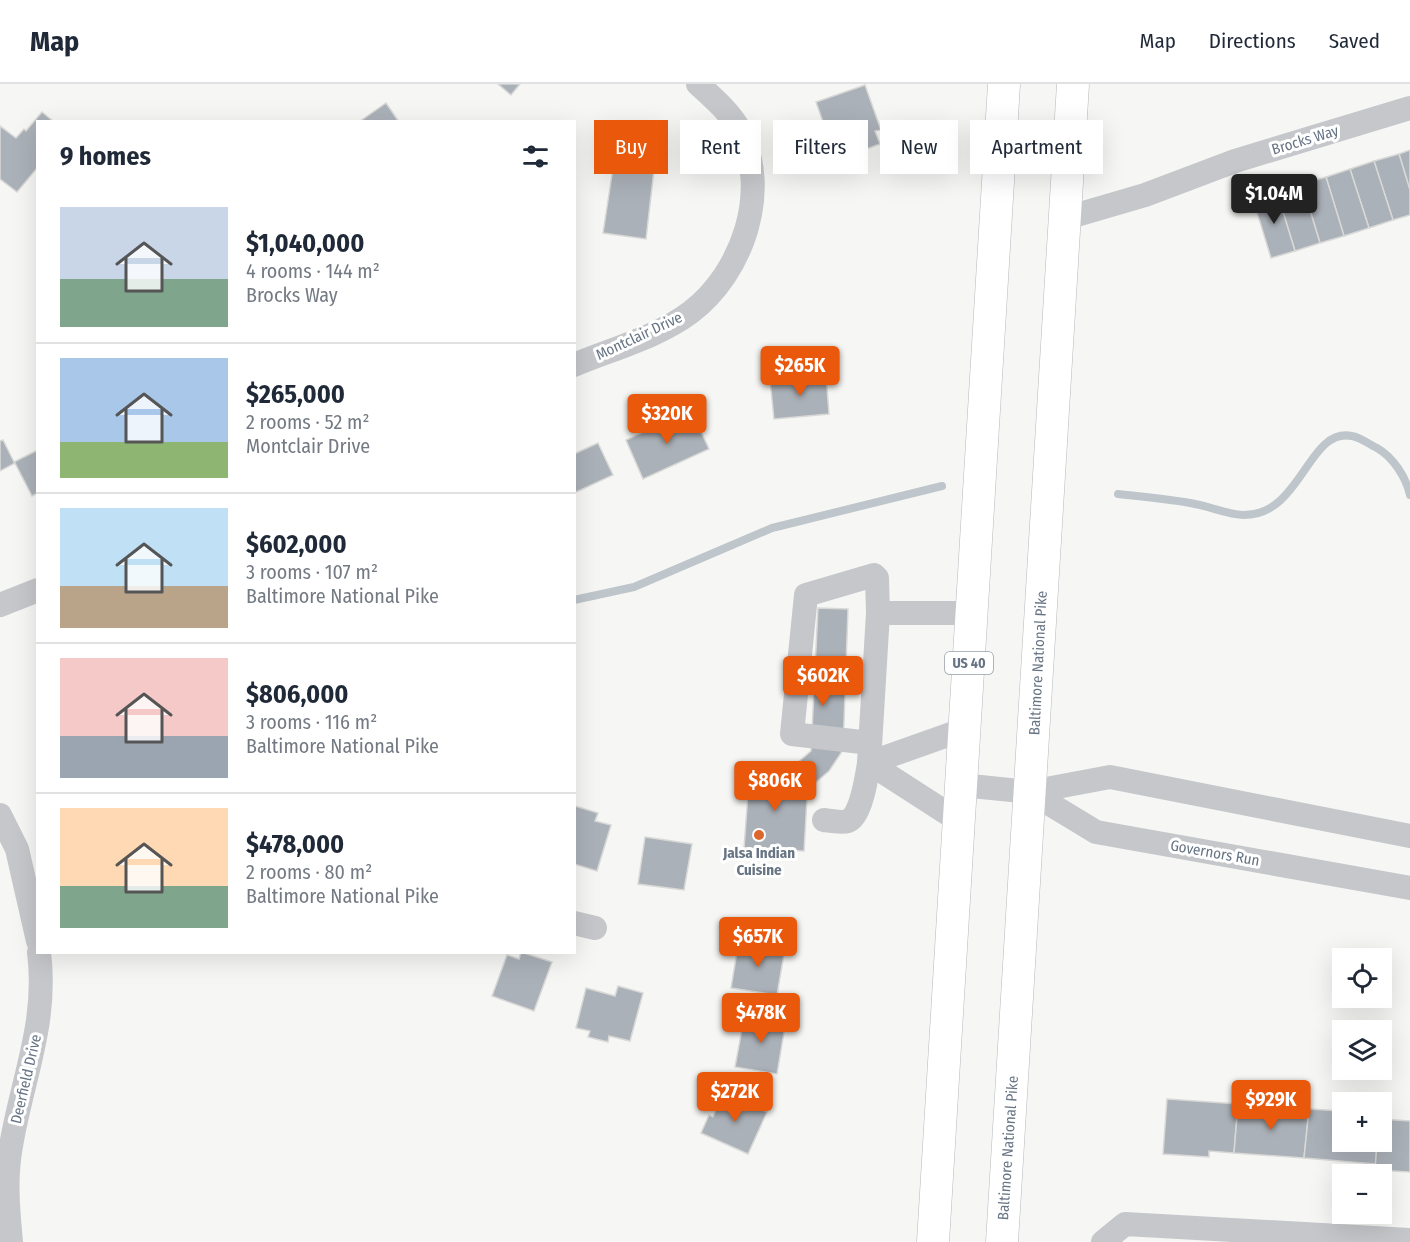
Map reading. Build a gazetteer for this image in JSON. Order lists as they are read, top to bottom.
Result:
{
  "streets": {
    "main road": ["US 40", "Baltimore National Pike"],
    "street": [
      "Brocks Way",
      "Montclair Drive",
      "Governors Run",
      "Deerfield Drive"
    ]
  },
  "crossings": [
    ["Brocks Way", "Baltimore National Pike"],
    ["US 40", "Governors Run"],
    ["Baltimore National Pike", "Governors Run"]
  ],
  "places": ["Jalsa Indian Cuisine"],
  "page": {
    "header": "Map",
    "nav": ["Map", "Directions", "Saved"],
    "chip": [
      "Buy",
      "Rent",
      "Filters",
      "New",
      "Apartment"
    ],
    "heading": "9 homes",
    "price": [
      "$1.04M",
      "$265K",
      "$320K",
      "$602K",
      "$806K",
      "$657K",
      "$478K",
      "$272K",
      "$929K"
    ],
    "list": [
      {
        "name": "$1,040,000",
        "note": "4 rooms · 144 m² · Brocks Way"
      },
      {
        "name": "$265,000",
        "note": "2 rooms · 52 m² · Montclair Drive"
      },
      {
        "name": "$602,000",
        "note": "3 rooms · 107 m² · Baltimore National Pike"
      },
      {
        "name": "$806,000",
        "note": "3 rooms · 116 m² · Baltimore National Pike"
      },
      {
        "name": "$478,000",
        "note": "2 rooms · 80 m² · Baltimore National Pike"
      }
    ],
    "map_buttons": ["+", "−"]
  }
}
